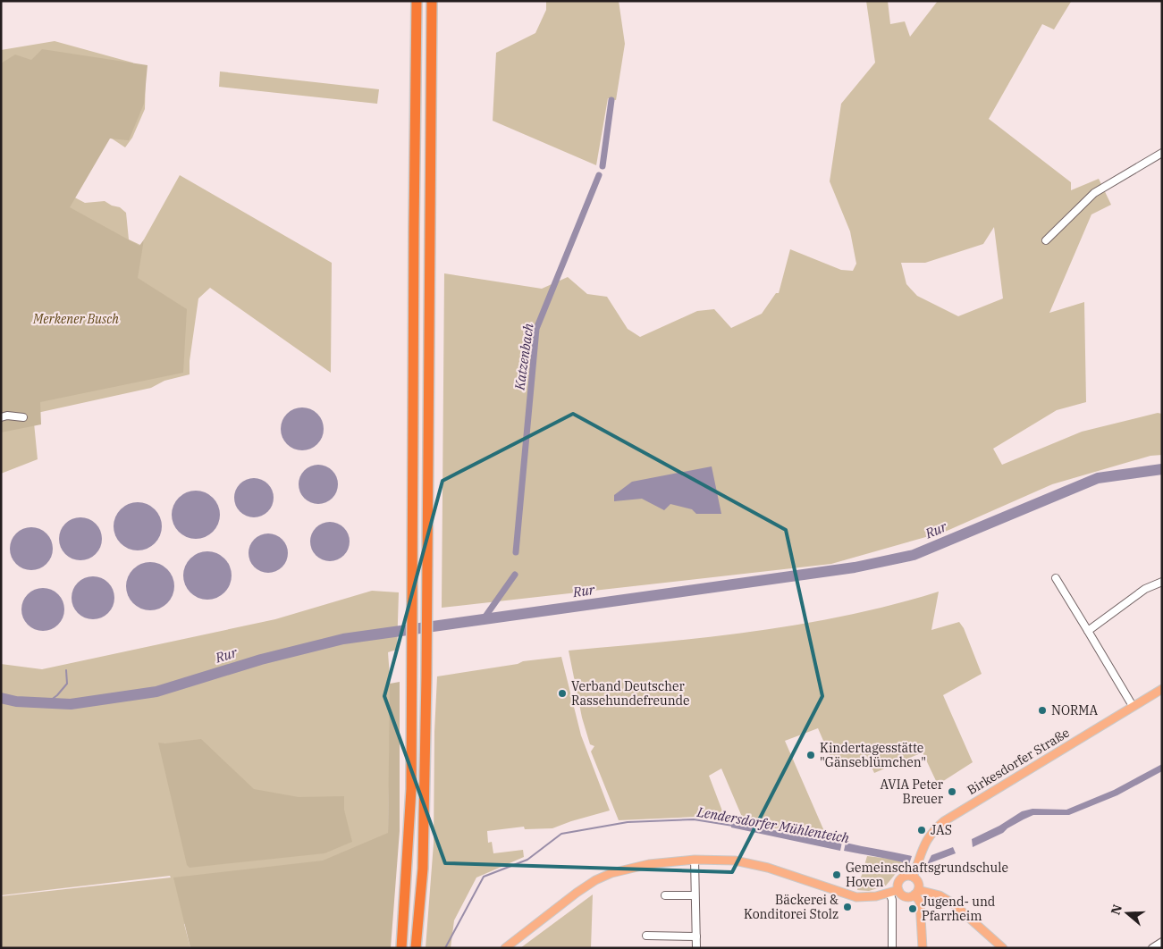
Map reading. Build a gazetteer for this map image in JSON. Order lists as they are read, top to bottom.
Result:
{
  "streets": {
    "main road": ["Birkesdorfer Straße"]
  },
  "water": ["Katzenbach", "Rur", "Lendersdorfer Mühlenteich"],
  "parks": ["Merkener Busch"],
  "places": [
    "Verband Deutscher Rassehundefreunde",
    "NORMA",
    "Kindertagesstätte \"Gänseblümchen\"",
    "AVIA Peter Breuer",
    "JAS",
    "Gemeinschaftsgrundschule Hoven",
    "Bäckerei & Konditorei Stolz",
    "Jugend- und Pfarrheim"
  ],
  "north": "left"
}
